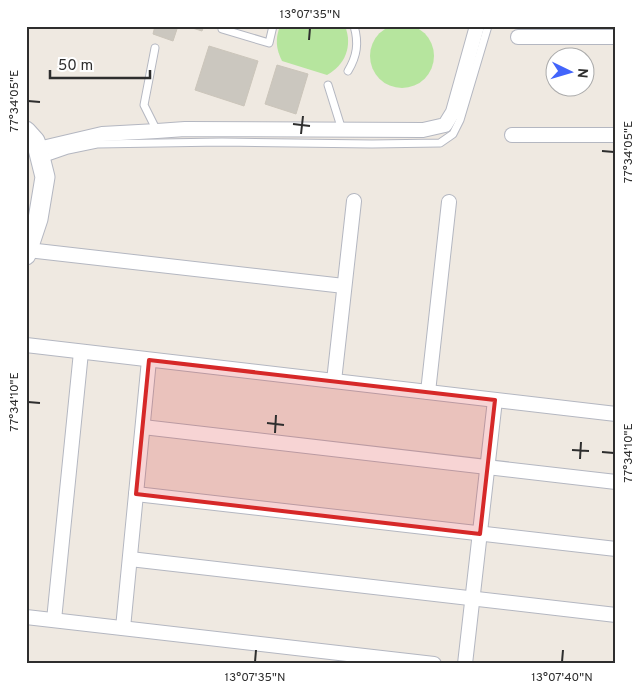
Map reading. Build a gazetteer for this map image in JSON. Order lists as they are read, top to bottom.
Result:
{
  "scale_bar": "50 m",
  "north": "right",
  "coordinates": [
    "13°07'35\"N",
    "77°34'05\"E",
    "77°34'10\"E",
    "13°07'40\"N"
  ]
}
